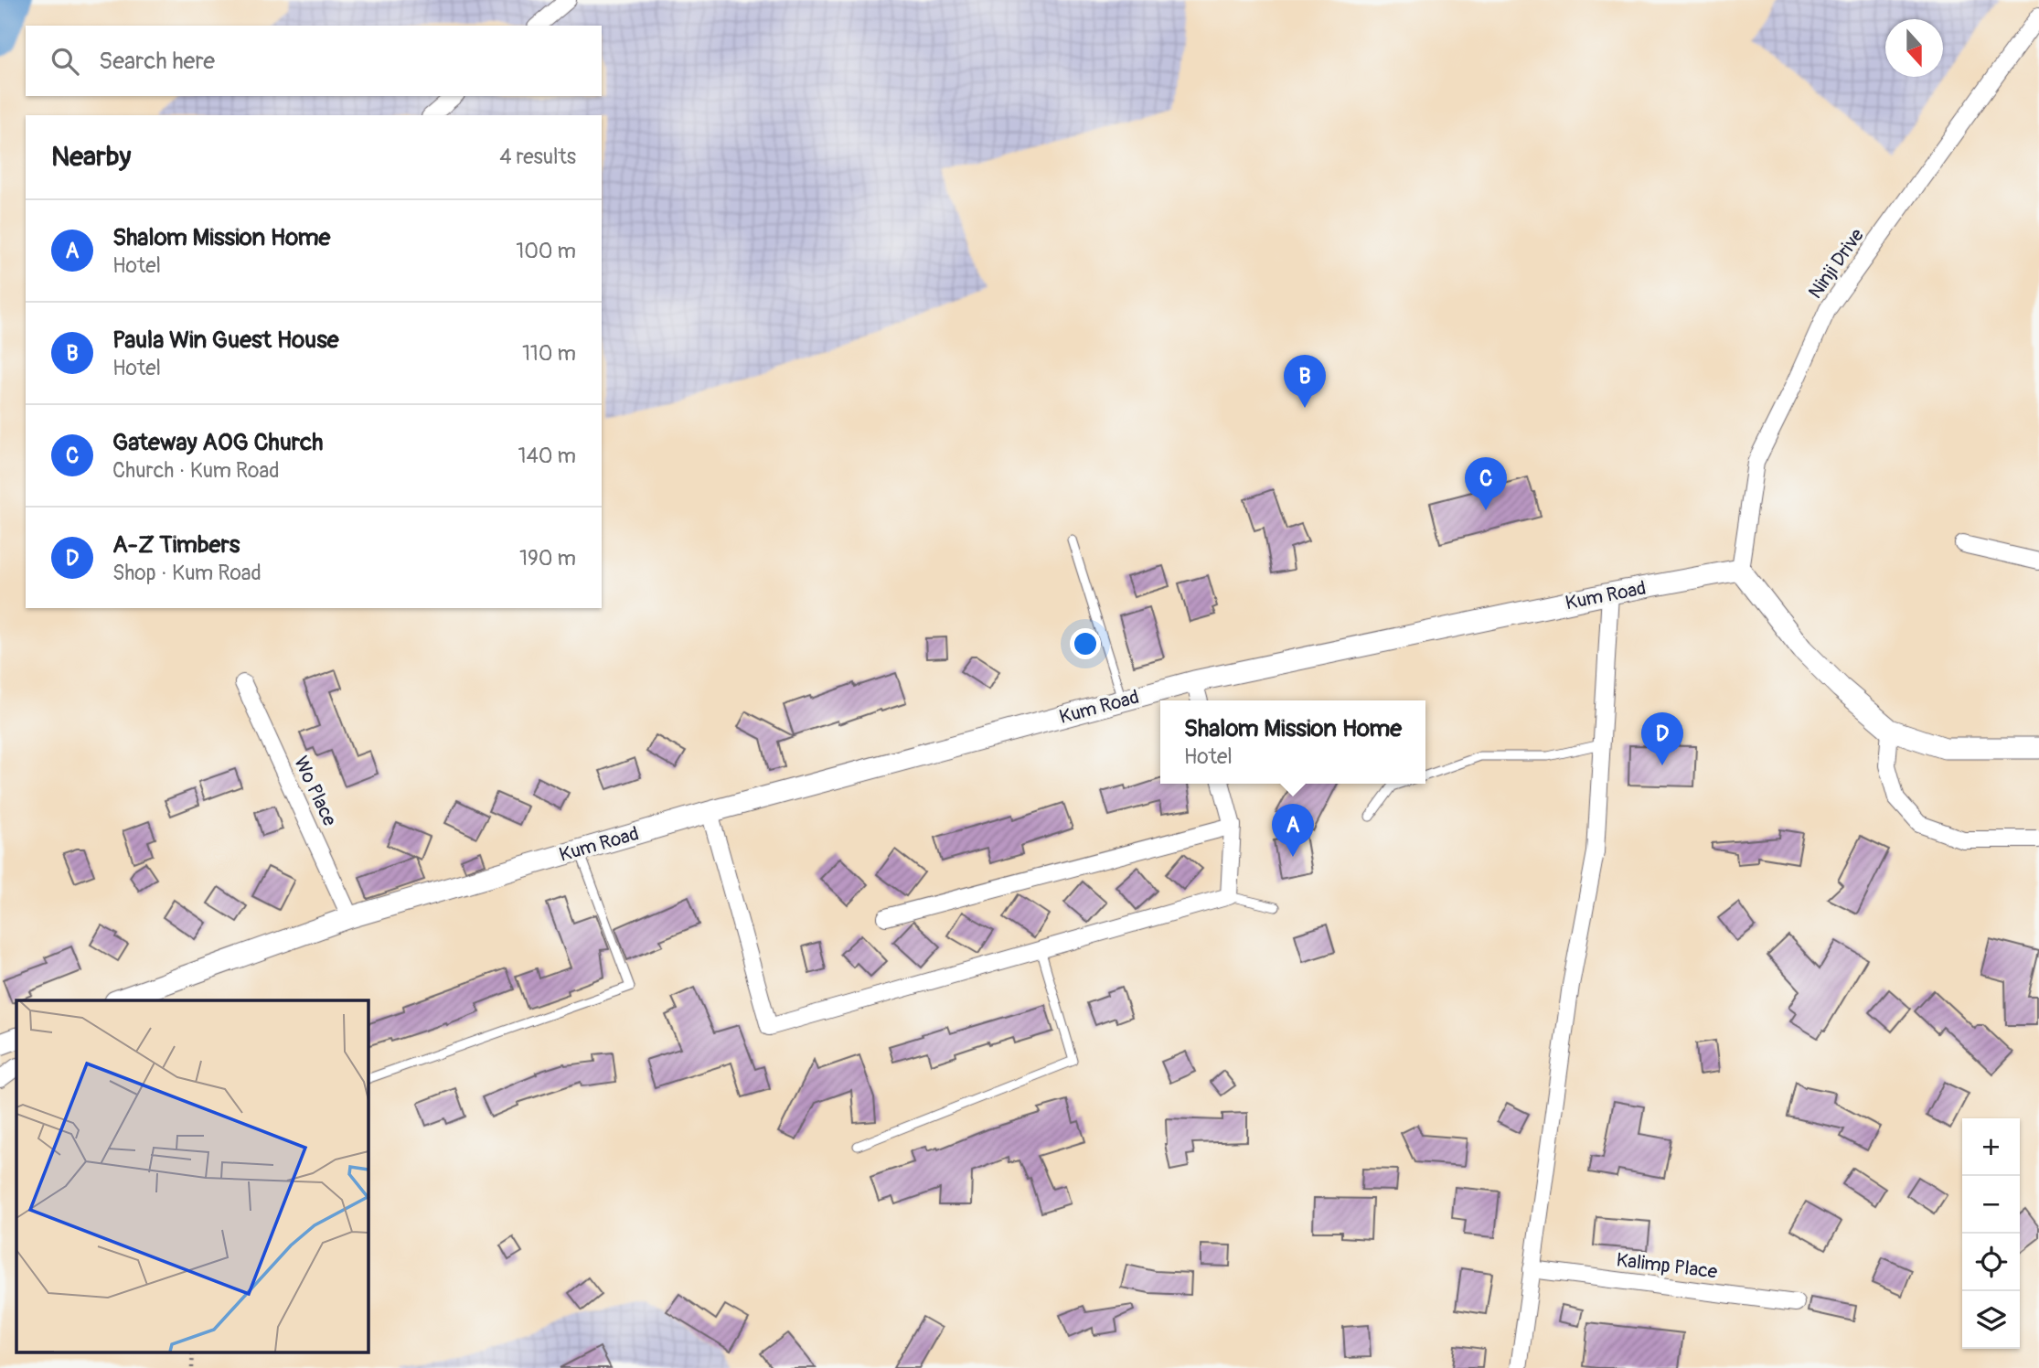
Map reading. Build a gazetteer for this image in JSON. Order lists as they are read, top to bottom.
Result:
{
  "streets": {
    "street": [
      "Ninji Drive",
      "Kum Road",
      "Wo Place",
      "Kalimp Place"
    ]
  },
  "crossings": [
    ["Ninji Drive", "Kum Road"],
    ["Kum Road", "Wo Place"]
  ],
  "north": "bottom",
  "page": {
    "search": "Search here",
    "heading": ["Nearby", "4 results"],
    "list": [
      {
        "mark": "A",
        "name": "Shalom Mission Home",
        "note": "Hotel",
        "value": "100 m"
      },
      {
        "mark": "B",
        "name": "Paula Win Guest House",
        "note": "Hotel",
        "value": "110 m"
      },
      {
        "mark": "C",
        "name": "Gateway AOG Church",
        "note": "Church · Kum Road",
        "value": "140 m"
      },
      {
        "mark": "D",
        "name": "A-Z Timbers",
        "note": "Shop · Kum Road",
        "value": "190 m"
      }
    ],
    "pins": [
      "B",
      "C",
      "D",
      "A"
    ],
    "popup": ["Shalom Mission Home", "Hotel"],
    "map_buttons": ["+", "−"]
  }
}
